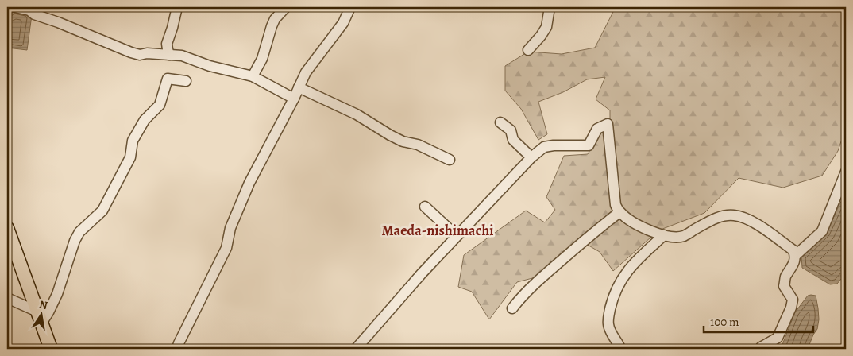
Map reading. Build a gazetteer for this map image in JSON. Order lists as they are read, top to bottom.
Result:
{
  "districts": ["Maeda-nishimachi"],
  "scale_bar": "100 m",
  "north": "top"
}
